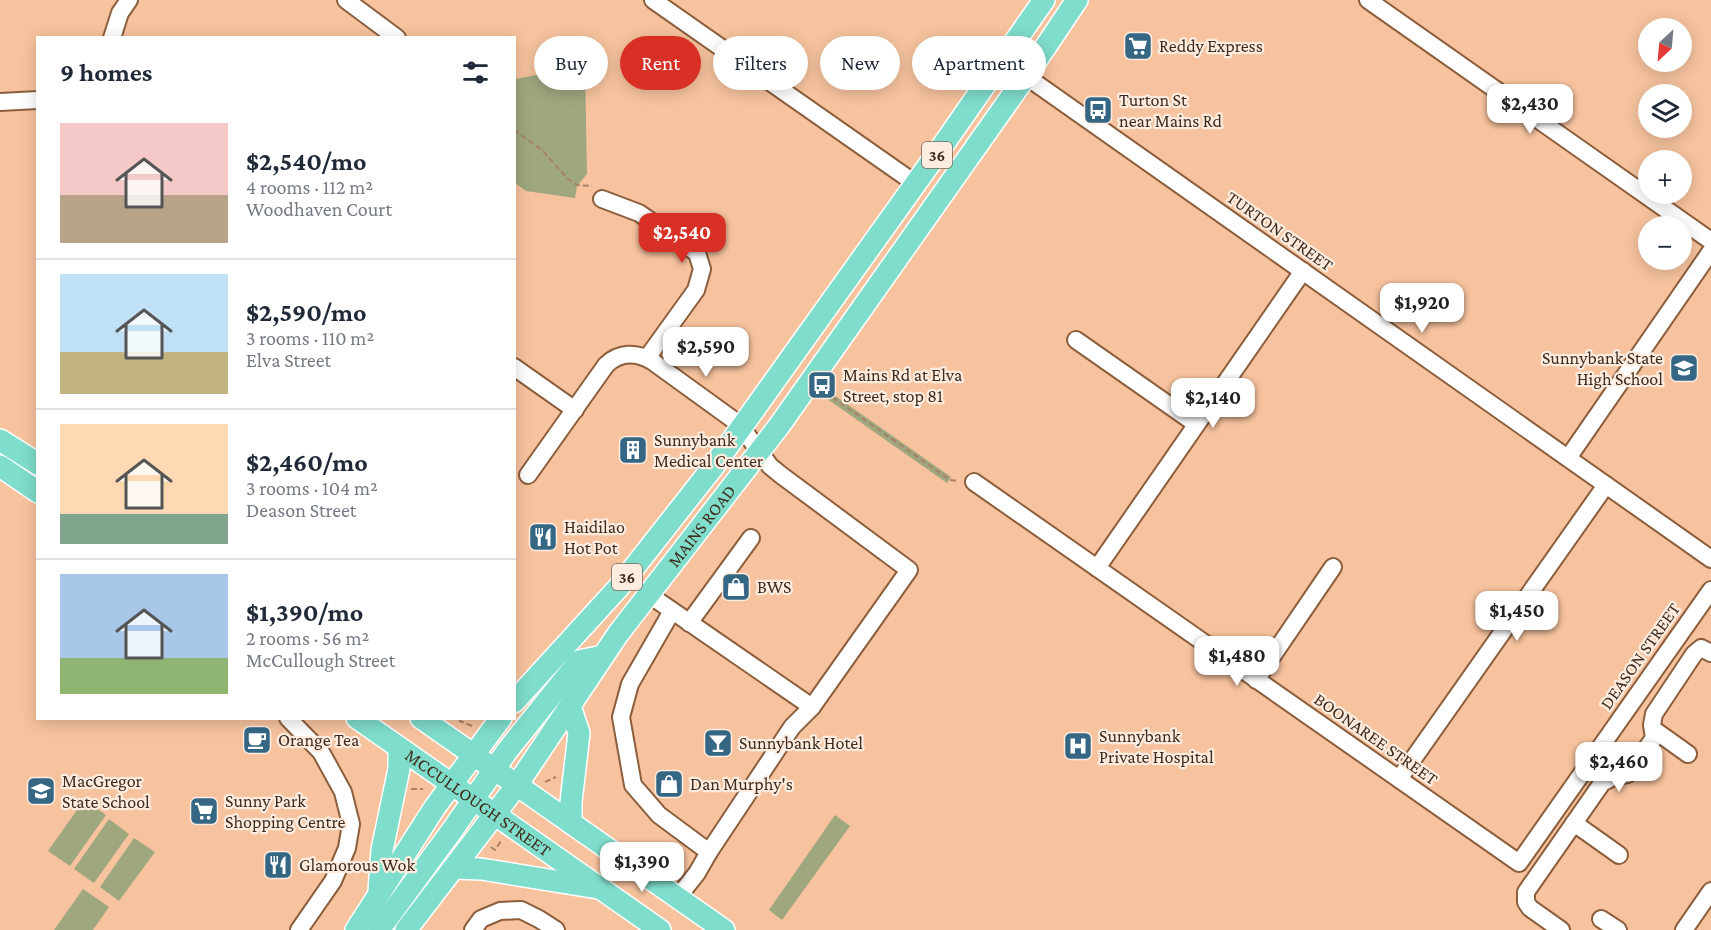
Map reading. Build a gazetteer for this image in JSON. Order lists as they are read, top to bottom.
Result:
{
  "streets": {
    "main road": ["36", "MAINS ROAD", "MCCULLOUGH STREET"],
    "street": ["TURTON STREET", "DEASON STREET", "BOONAREE STREET"]
  },
  "crossings": [
    ["MAINS ROAD", "MCCULLOUGH STREET"],
    ["DEASON STREET", "BOONAREE STREET"]
  ],
  "places": {
    "supermarket": ["Reddy Express", "Sunny Park Shopping Centre"],
    "bus stop": ["Turton St near Mains Rd", "Mains Rd at Elva Street, stop 81"],
    "school or university": ["Sunnybank State High School", "MacGregor State School"],
    "building": ["Sunnybank Medical Center"],
    "restaurant": ["Haidilao Hot Pot", "Glamorous Wok"],
    "shop": ["BWS", "Dan Murphy's"],
    "cafe": ["Orange Tea"],
    "bar": ["Sunnybank Hotel"],
    "hospital": ["Sunnybank Private Hospital"]
  },
  "north": "bottom left",
  "page": {
    "map_buttons": ["+", "−"],
    "chip": [
      "Buy",
      "Rent",
      "Filters",
      "New",
      "Apartment"
    ],
    "heading": "9 homes",
    "price": [
      "$2,430",
      "$2,540",
      "$1,920",
      "$2,590",
      "$2,140",
      "$1,450",
      "$1,480",
      "$2,460",
      "$1,390"
    ],
    "list": [
      {
        "name": "$2,540/mo",
        "note": "4 rooms · 112 m² · Woodhaven Court"
      },
      {
        "name": "$2,590/mo",
        "note": "3 rooms · 110 m² · Elva Street"
      },
      {
        "name": "$2,460/mo",
        "note": "3 rooms · 104 m² · Deason Street"
      },
      {
        "name": "$1,390/mo",
        "note": "2 rooms · 56 m² · McCullough Street"
      }
    ]
  }
}
